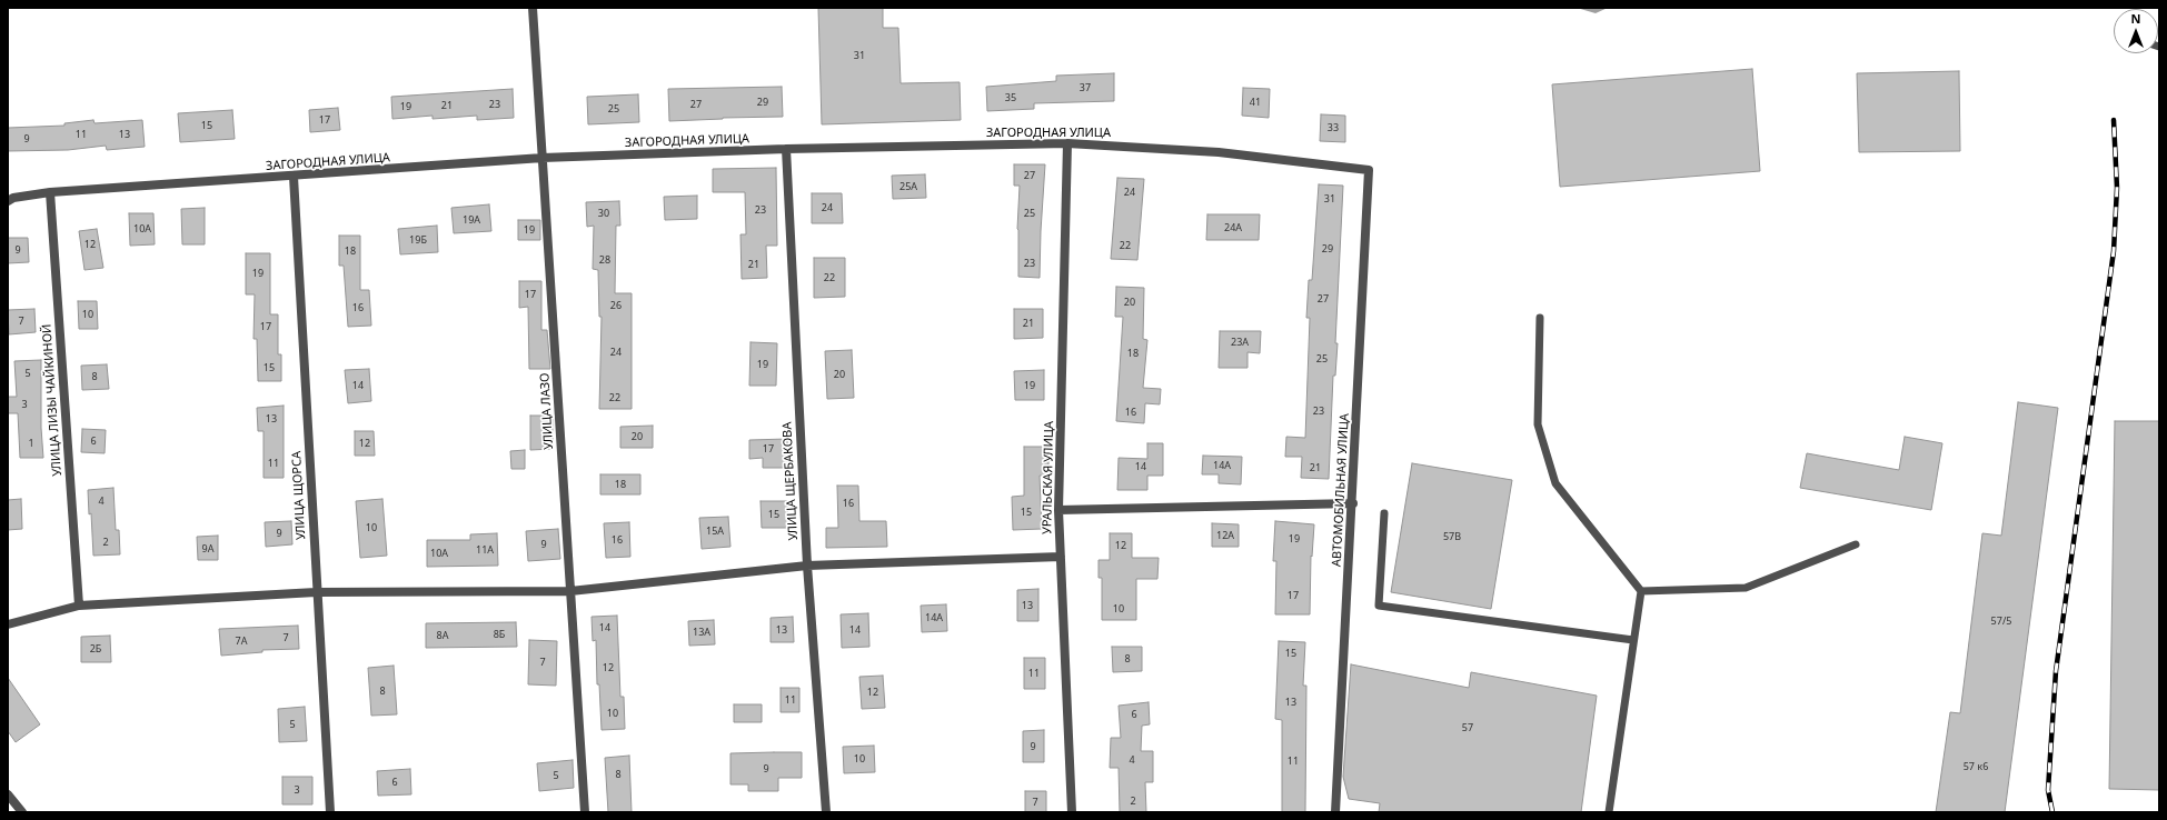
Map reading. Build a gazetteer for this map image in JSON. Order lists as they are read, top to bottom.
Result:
{
  "streets": {
    "street": [
      "ЗАГОРОДНАЯ УЛИЦА",
      "УЛИЦА ЛИЗЫ ЧАЙКИНОЙ",
      "УЛИЦА ЛАЗО",
      "УРАЛЬСКАЯ УЛИЦА",
      "УЛИЦА ЩЕРБАКОВА",
      "АВТОМОБИЛЬНАЯ УЛИЦА",
      "УЛИЦА ЩОРСА"
    ]
  },
  "crossings": [
    ["ЗАГОРОДНАЯ УЛИЦА", "УЛИЦА ЛИЗЫ ЧАЙКИНОЙ"],
    ["ЗАГОРОДНАЯ УЛИЦА", "УЛИЦА ЛАЗО"],
    ["ЗАГОРОДНАЯ УЛИЦА", "УРАЛЬСКАЯ УЛИЦА"],
    ["ЗАГОРОДНАЯ УЛИЦА", "УЛИЦА ЩЕРБАКОВА"],
    ["ЗАГОРОДНАЯ УЛИЦА", "АВТОМОБИЛЬНАЯ УЛИЦА"],
    ["ЗАГОРОДНАЯ УЛИЦА", "УЛИЦА ЩОРСА"]
  ],
  "house_numbers": [
    "31",
    "37",
    "35",
    "29",
    "41",
    "23",
    "27",
    "21",
    "19",
    "25",
    "17",
    "15",
    "33",
    "11",
    "13",
    "9",
    "27",
    "25А",
    "24",
    "31",
    "24",
    "23",
    "30",
    "25",
    "19А",
    "24А",
    "10А",
    "19",
    "19Б",
    "12",
    "22",
    "29",
    "9",
    "18",
    "28",
    "23",
    "21",
    "19",
    "22",
    "17",
    "27",
    "20",
    "26",
    "16",
    "10",
    "7",
    "21",
    "17",
    "23А",
    "24",
    "18",
    "25",
    "19",
    "15",
    "5",
    "20",
    "8",
    "14",
    "19",
    "22",
    "3",
    "23",
    "16",
    "13",
    "20",
    "6",
    "1",
    "12",
    "17",
    "11",
    "14А",
    "14",
    "21",
    "18",
    "4",
    "16",
    "15",
    "15",
    "10",
    "15А",
    "9",
    "12А",
    "57В",
    "19",
    "16",
    "2",
    "9",
    "12",
    "9А",
    "11А",
    "10А",
    "17",
    "13",
    "10",
    "14А",
    "57/5",
    "14",
    "13",
    "14",
    "13А",
    "8Б",
    "8А",
    "7",
    "7А",
    "2Б",
    "15",
    "8",
    "7",
    "12",
    "11",
    "8",
    "12",
    "11",
    "13",
    "10",
    "6",
    "5",
    "57",
    "9",
    "10",
    "4",
    "11",
    "57 к6",
    "9",
    "8",
    "5",
    "6",
    "3",
    "2",
    "7"
  ],
  "north": "top"
}
